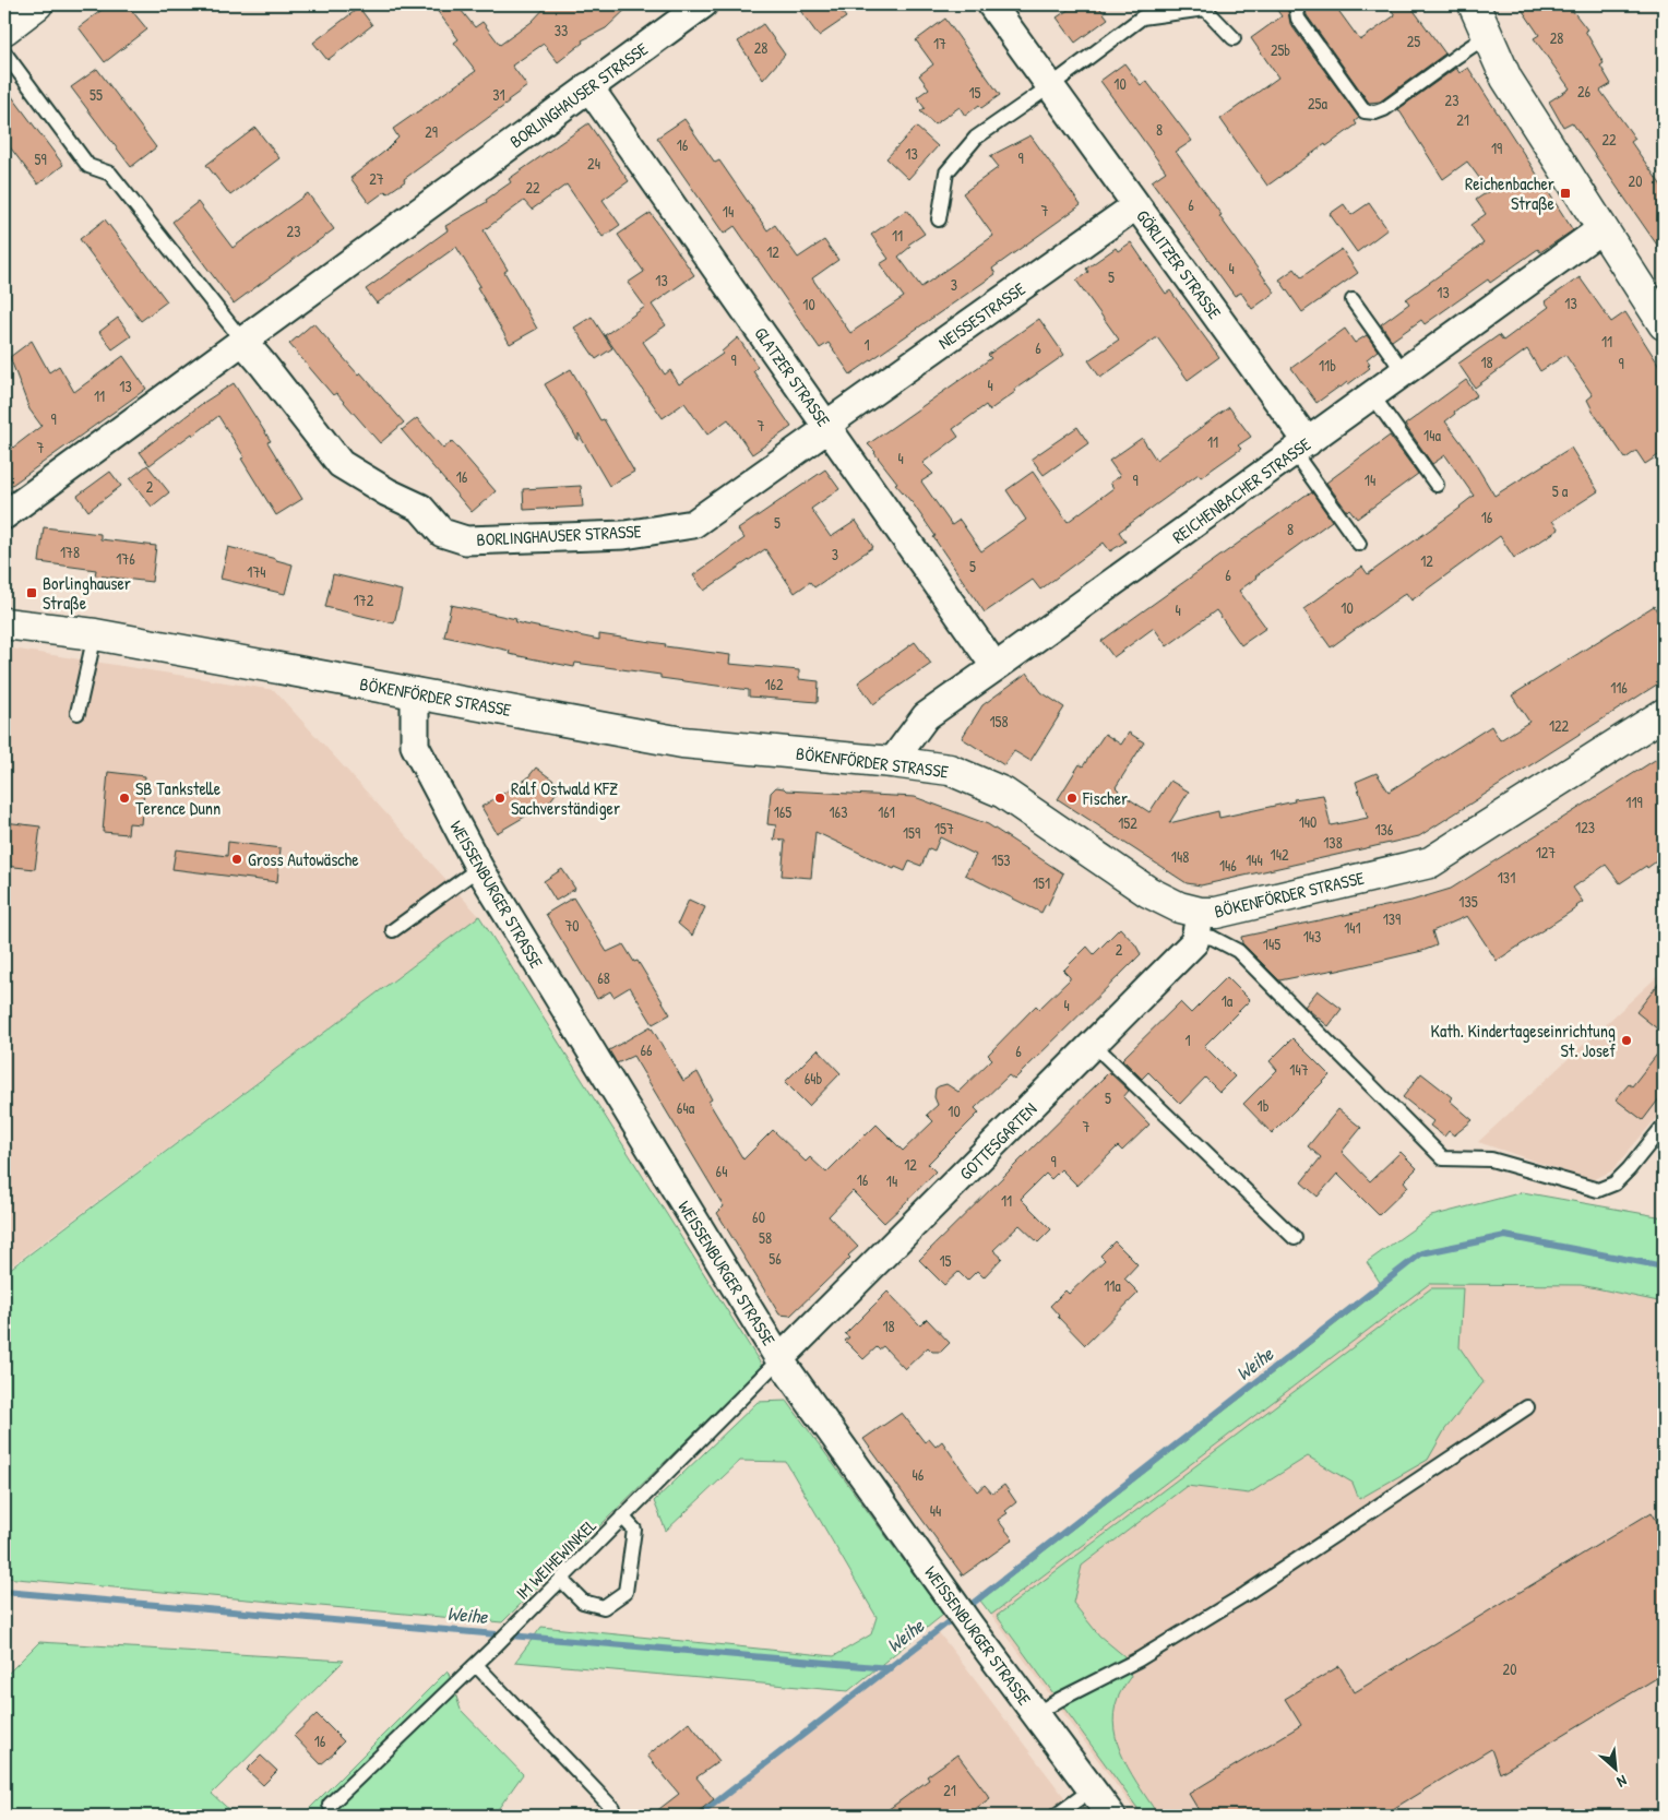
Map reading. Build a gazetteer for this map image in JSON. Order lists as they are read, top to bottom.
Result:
{
  "streets": {
    "street": [
      "BORLINGHAUSER STRASSE",
      "GÖRLITZER STRASSE",
      "NEISSESTRASSE",
      "GLATZER STRASSE",
      "REICHENBACHER STRASSE",
      "BÖKENFÖRDER STRASSE",
      "WEISSENBURGER STRASSE",
      "GOTTESGARTEN"
    ],
    "lane": ["IM WEIHEWINKEL"]
  },
  "crossings": [
    ["BORLINGHAUSER STRASSE", "NEISSESTRASSE"],
    ["BORLINGHAUSER STRASSE", "GLATZER STRASSE"],
    ["GÖRLITZER STRASSE", "NEISSESTRASSE"],
    ["GÖRLITZER STRASSE", "REICHENBACHER STRASSE"],
    ["NEISSESTRASSE", "GLATZER STRASSE"],
    ["GLATZER STRASSE", "REICHENBACHER STRASSE"],
    ["REICHENBACHER STRASSE", "BÖKENFÖRDER STRASSE"],
    ["BÖKENFÖRDER STRASSE", "WEISSENBURGER STRASSE"],
    ["BÖKENFÖRDER STRASSE", "GOTTESGARTEN"],
    ["WEISSENBURGER STRASSE", "GOTTESGARTEN"],
    ["WEISSENBURGER STRASSE", "IM WEIHEWINKEL"],
    ["GOTTESGARTEN", "IM WEIHEWINKEL"]
  ],
  "water": ["Weihe"],
  "places": {
    "transit": ["Reichenbacher Straße", "Borlinghauser Straße"],
    "other": [
      "SB Tankstelle Terence Dunn",
      "Ralf Ostwald KFZ Sachverständiger",
      "Fischer",
      "Gross Autowäsche",
      "Kath. Kindertageseinrichtung St. Josef"
    ]
  },
  "house_numbers": [
    "33",
    "28",
    "25",
    "17",
    "28",
    "25b",
    "10",
    "26",
    "15",
    "55",
    "31",
    "23",
    "25a",
    "21",
    "8",
    "29",
    "22",
    "16",
    "19",
    "13",
    "9",
    "59",
    "24",
    "27",
    "20",
    "22",
    "6",
    "7",
    "14",
    "23",
    "11",
    "12",
    "4",
    "5",
    "13",
    "3",
    "13",
    "13",
    "10",
    "11",
    "1",
    "6",
    "9",
    "18",
    "9",
    "11b",
    "4",
    "13",
    "11",
    "9",
    "7",
    "14a",
    "11",
    "7",
    "4",
    "16",
    "9",
    "14",
    "2",
    "5 a",
    "16",
    "5",
    "8",
    "178",
    "3",
    "176",
    "12",
    "5",
    "174",
    "6",
    "172",
    "10",
    "4",
    "162",
    "116",
    "158",
    "122",
    "119",
    "165",
    "163",
    "161",
    "140",
    "152",
    "123",
    "157",
    "136",
    "159",
    "138",
    "127",
    "142",
    "148",
    "153",
    "144",
    "146",
    "131",
    "151",
    "135",
    "139",
    "70",
    "141",
    "143",
    "145",
    "2",
    "68",
    "1a",
    "4",
    "1",
    "66",
    "6",
    "147",
    "64b",
    "5",
    "1b",
    "64a",
    "10",
    "7",
    "9",
    "12",
    "64",
    "16",
    "14",
    "11",
    "60",
    "58",
    "56",
    "15",
    "11a",
    "18",
    "46",
    "44",
    "20",
    "16",
    "21"
  ],
  "north": "bottom right"
}
